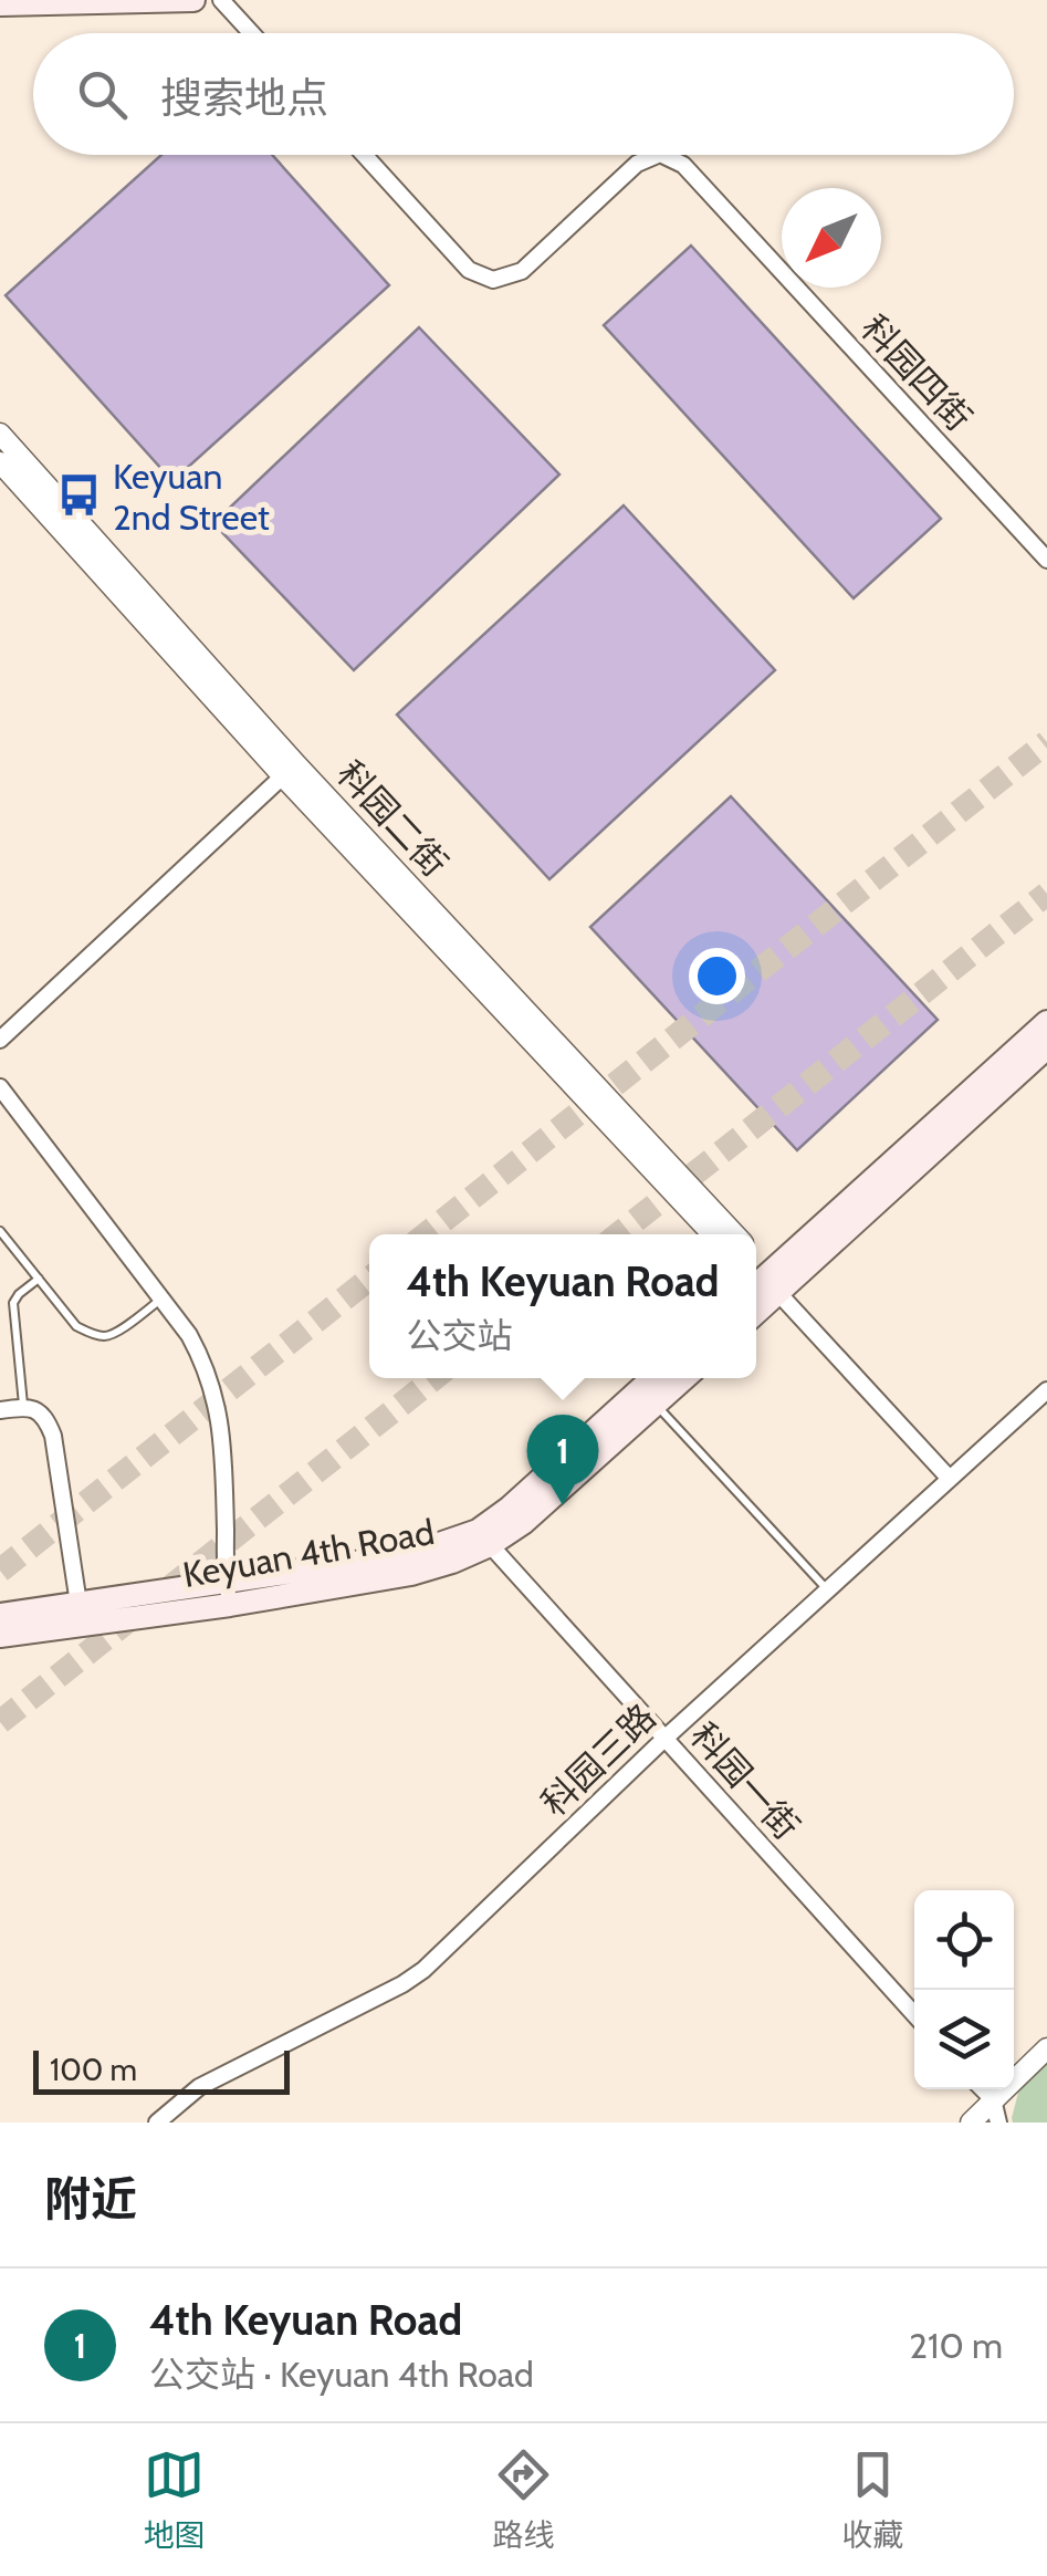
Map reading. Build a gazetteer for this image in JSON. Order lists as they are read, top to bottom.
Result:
{
  "streets": {
    "main road": ["Keyuan 4th Road"],
    "street": [
      "科园四街",
      "科园二街",
      "科园三路",
      "科园一街"
    ]
  },
  "crossings": [
    ["科园二街", "科园三路"],
    ["Keyuan 4th Road", "科园一街"],
    ["科园三路", "科园一街"]
  ],
  "places": {
    "bus stop": ["Keyuan 2nd Street"]
  },
  "scale_bar": "100 m",
  "north": "bottom left",
  "page": {
    "search": "搜索地点",
    "popup": ["4th Keyuan Road", "公交站"],
    "pins": "1",
    "scale": "100 m",
    "heading": "附近",
    "list": [
      {
        "mark": "1",
        "name": "4th Keyuan Road",
        "note": "公交站 · Keyuan 4th Road",
        "value": "210 m"
      }
    ],
    "nav": ["地图", "路线", "收藏"]
  }
}
